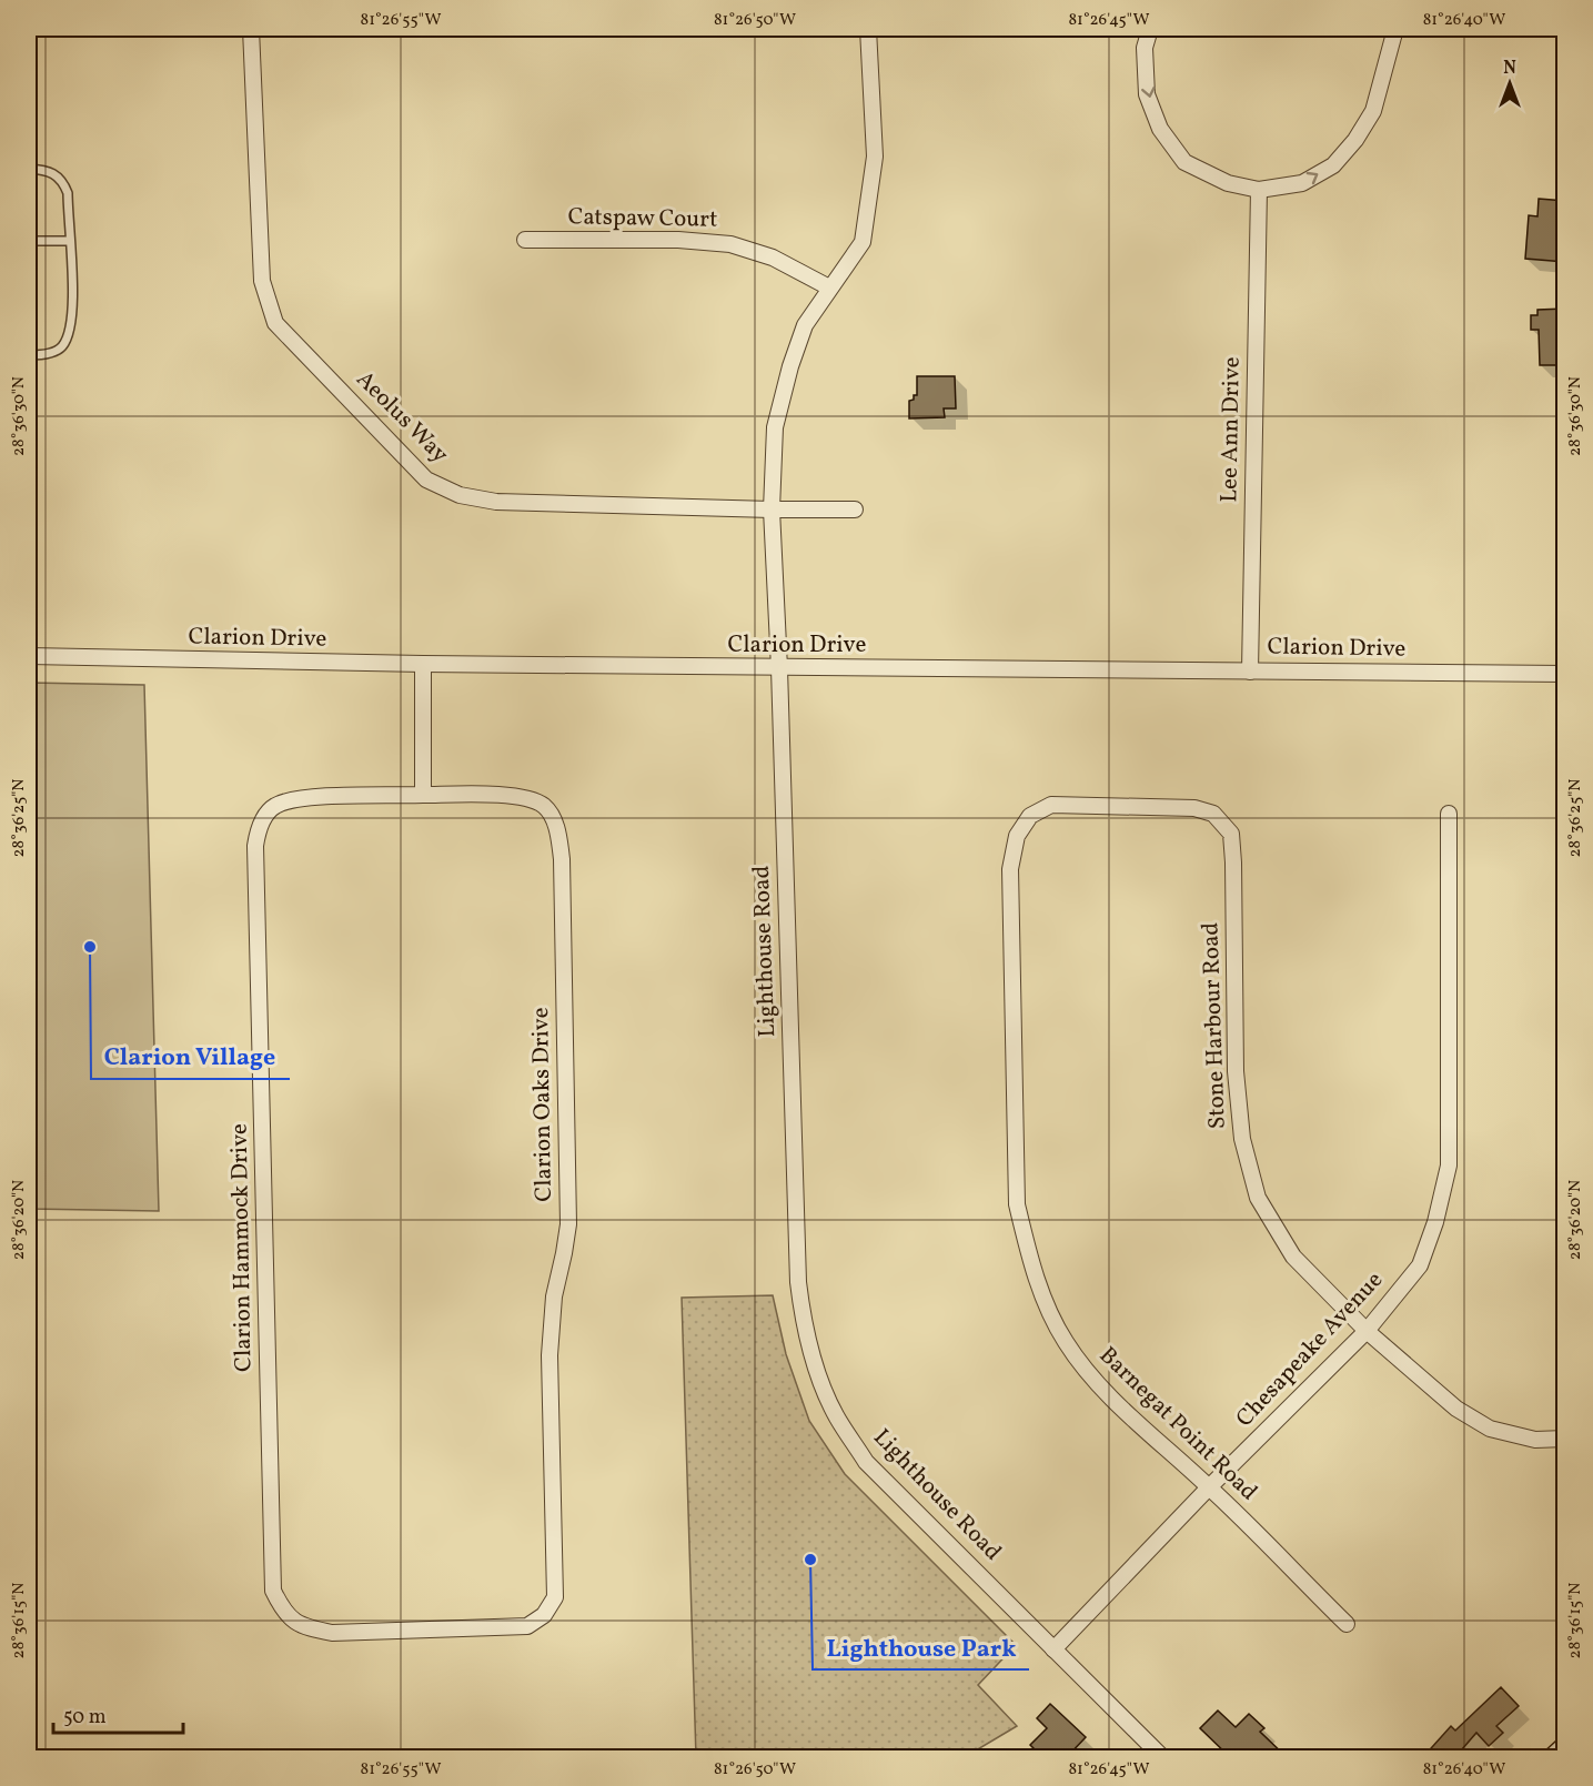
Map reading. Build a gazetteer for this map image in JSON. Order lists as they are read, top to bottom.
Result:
{
  "streets": {
    "street": [
      "Catspaw Court",
      "Aeolus Way",
      "Lee Ann Drive",
      "Clarion Drive",
      "Lighthouse Road",
      "Stone Harbour Road",
      "Clarion Oaks Drive",
      "Clarion Hammock Drive",
      "Chesapeake Avenue",
      "Barnegat Point Road"
    ]
  },
  "crossings": [
    ["Catspaw Court", "Lighthouse Road"],
    ["Aeolus Way", "Lighthouse Road"],
    ["Lee Ann Drive", "Clarion Drive"],
    ["Clarion Drive", "Lighthouse Road"],
    ["Lighthouse Road", "Chesapeake Avenue"],
    ["Stone Harbour Road", "Chesapeake Avenue"],
    ["Stone Harbour Road", "Barnegat Point Road"],
    ["Clarion Oaks Drive", "Clarion Hammock Drive"],
    ["Chesapeake Avenue", "Barnegat Point Road"]
  ],
  "places": ["Clarion Village", "Lighthouse Park"],
  "scale_bar": "50 m",
  "north": "top",
  "coordinates": [
    "81°26'55\"W",
    "81°26'50\"W",
    "81°26'45\"W",
    "81°26'40\"W",
    "28°36'30\"N",
    "28°36'25\"N",
    "28°36'20\"N",
    "28°36'15\"N"
  ]
}
